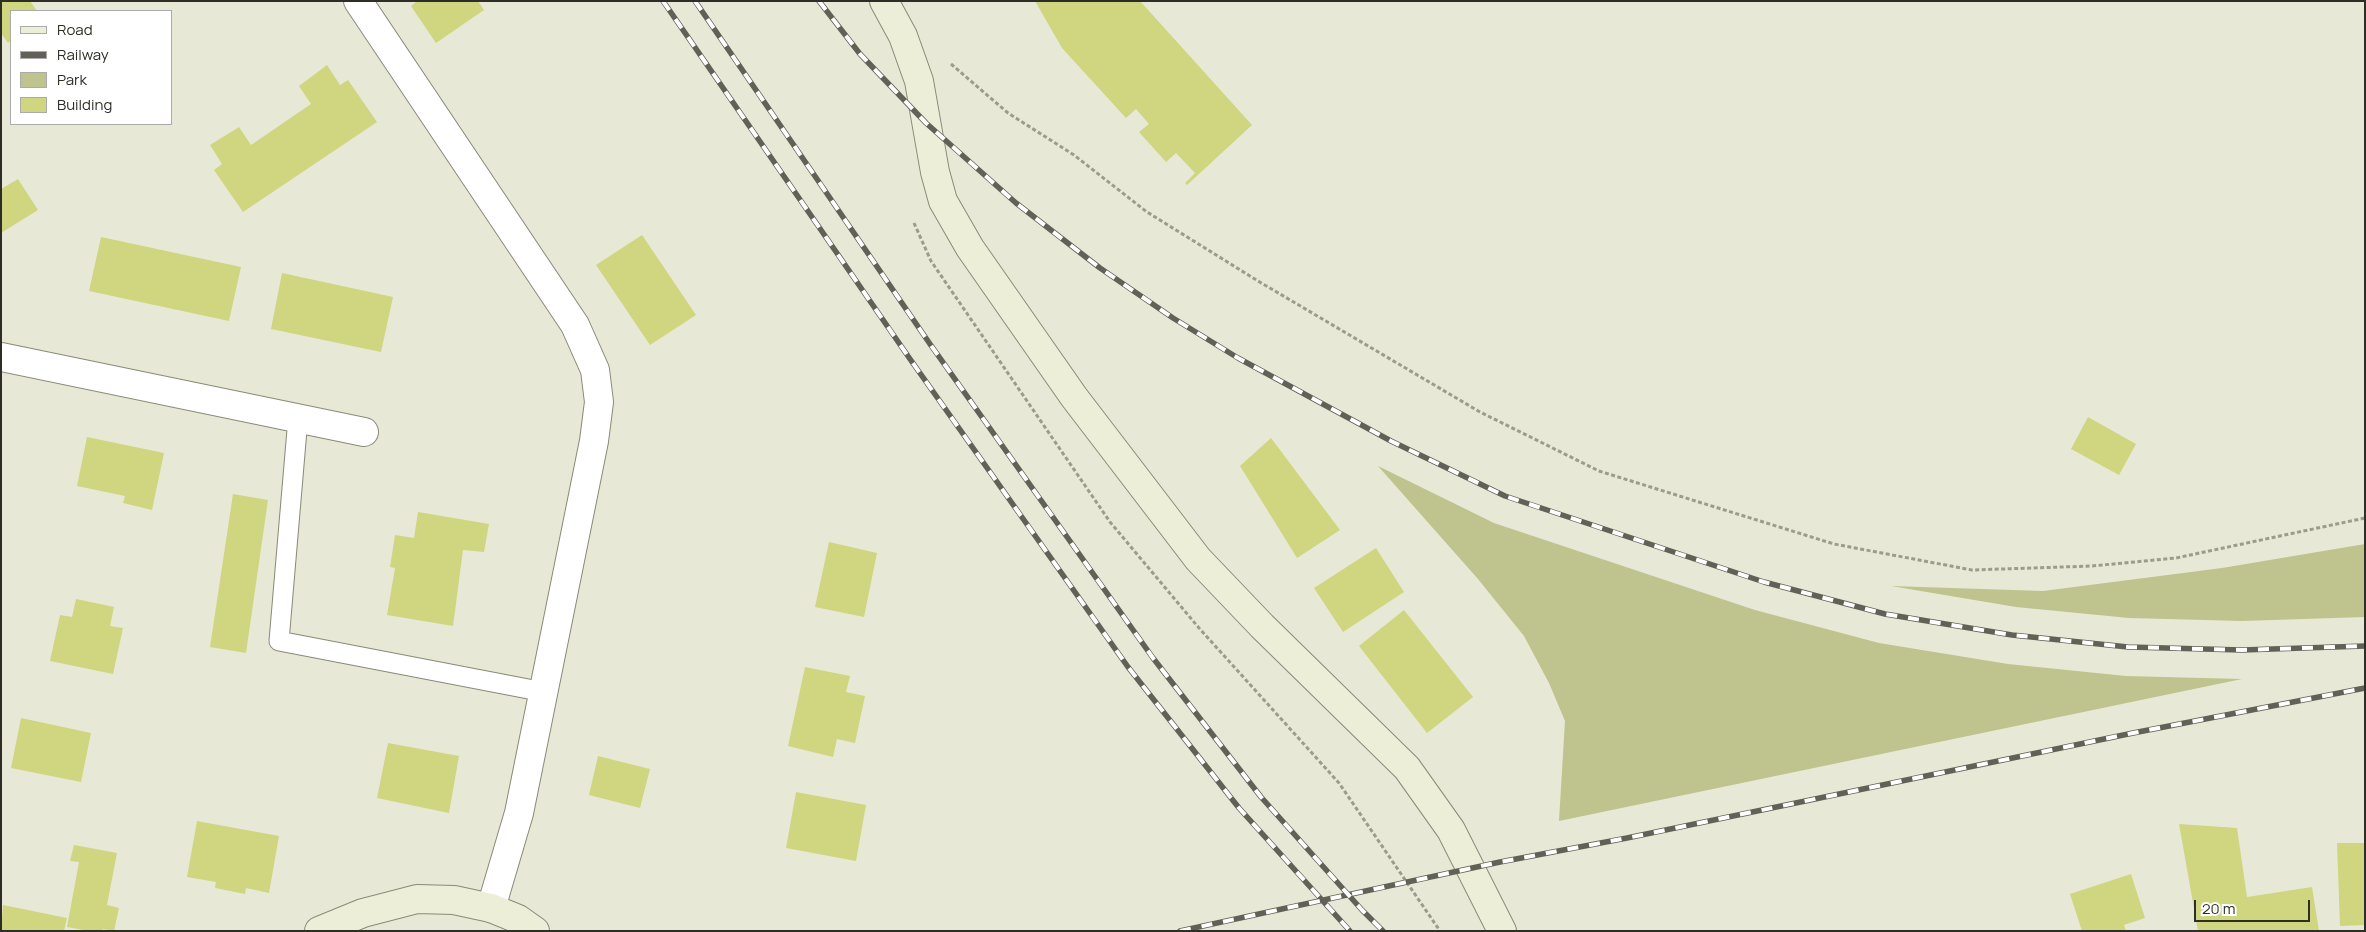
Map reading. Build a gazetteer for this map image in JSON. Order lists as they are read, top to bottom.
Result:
{
  "legend": [
    "Road",
    "Railway",
    "Park",
    "Building"
  ],
  "scale_bar": "20 m"
}
